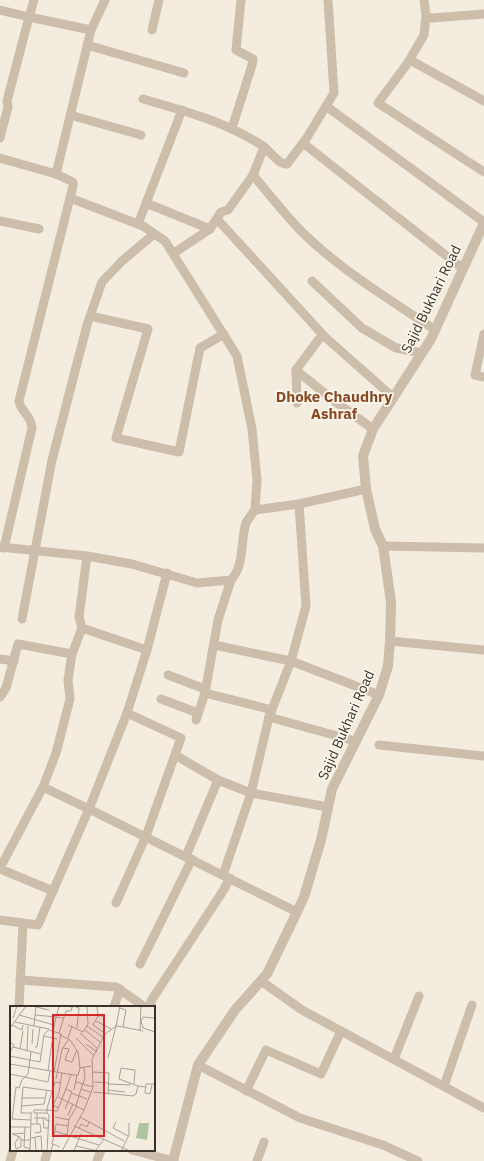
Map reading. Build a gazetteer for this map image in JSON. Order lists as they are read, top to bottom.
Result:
{
  "streets": {
    "street": ["Sajid Bukhari Road"]
  },
  "districts": ["Dhoke Chaudhry Ashraf"]
}
